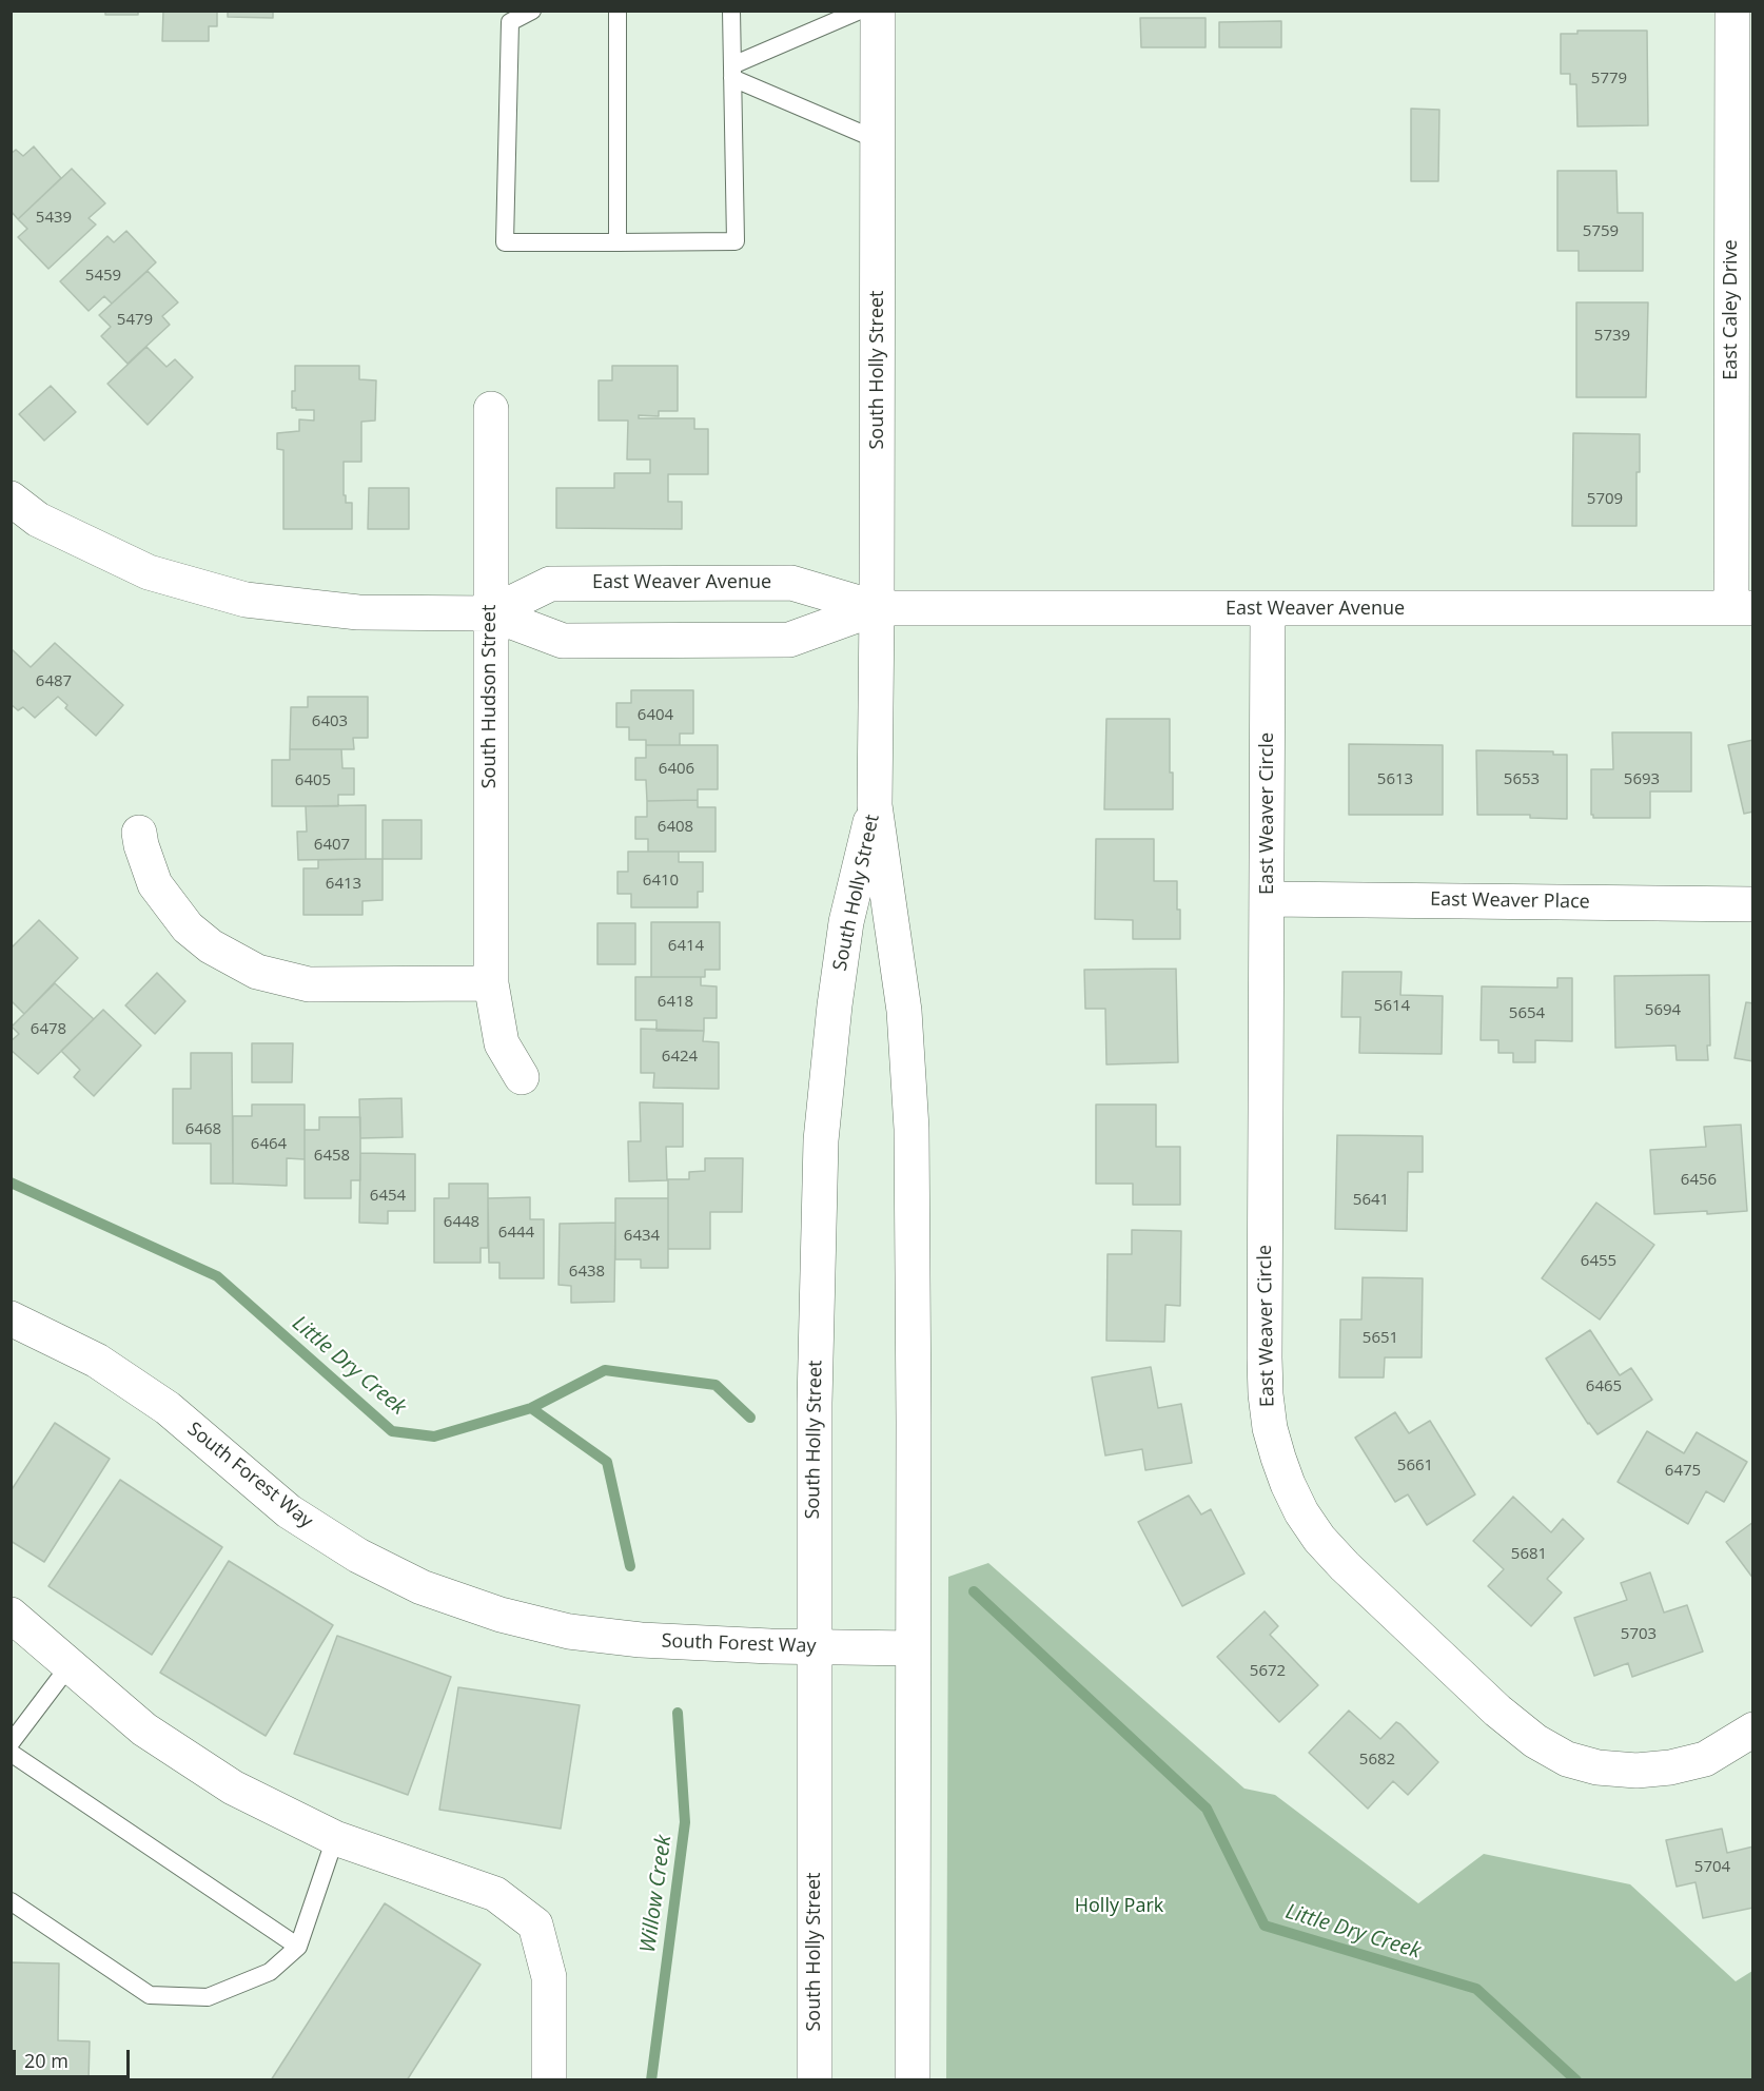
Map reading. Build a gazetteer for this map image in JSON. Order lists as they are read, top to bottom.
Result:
{
  "streets": {
    "street": [
      "East Caley Drive",
      "South Holly Street",
      "East Weaver Avenue",
      "South Hudson Street",
      "East Weaver Circle",
      "East Weaver Place",
      "South Forest Way"
    ]
  },
  "crossings": [
    ["East Caley Drive", "East Weaver Avenue"],
    ["South Holly Street", "East Weaver Avenue"],
    ["South Holly Street", "South Forest Way"],
    ["East Weaver Avenue", "South Hudson Street"],
    ["East Weaver Avenue", "East Weaver Circle"],
    ["East Weaver Circle", "East Weaver Place"]
  ],
  "water": ["Little Dry Creek", "Willow Creek"],
  "parks": ["Holly Park"],
  "house_numbers": [
    "5779",
    "5439",
    "5759",
    "5459",
    "5479",
    "5739",
    "5709",
    "6487",
    "6404",
    "6403",
    "6406",
    "5613",
    "5653",
    "5693",
    "6405",
    "6408",
    "6407",
    "6410",
    "6413",
    "6414",
    "6418",
    "5614",
    "5694",
    "5654",
    "6478",
    "6424",
    "6468",
    "6464",
    "6458",
    "6456",
    "6454",
    "5641",
    "6448",
    "6444",
    "6434",
    "6455",
    "6438",
    "5651",
    "6465",
    "5661",
    "6475",
    "5681",
    "5703",
    "5672",
    "5682",
    "5704"
  ],
  "scale_bar": "20 m"
}
